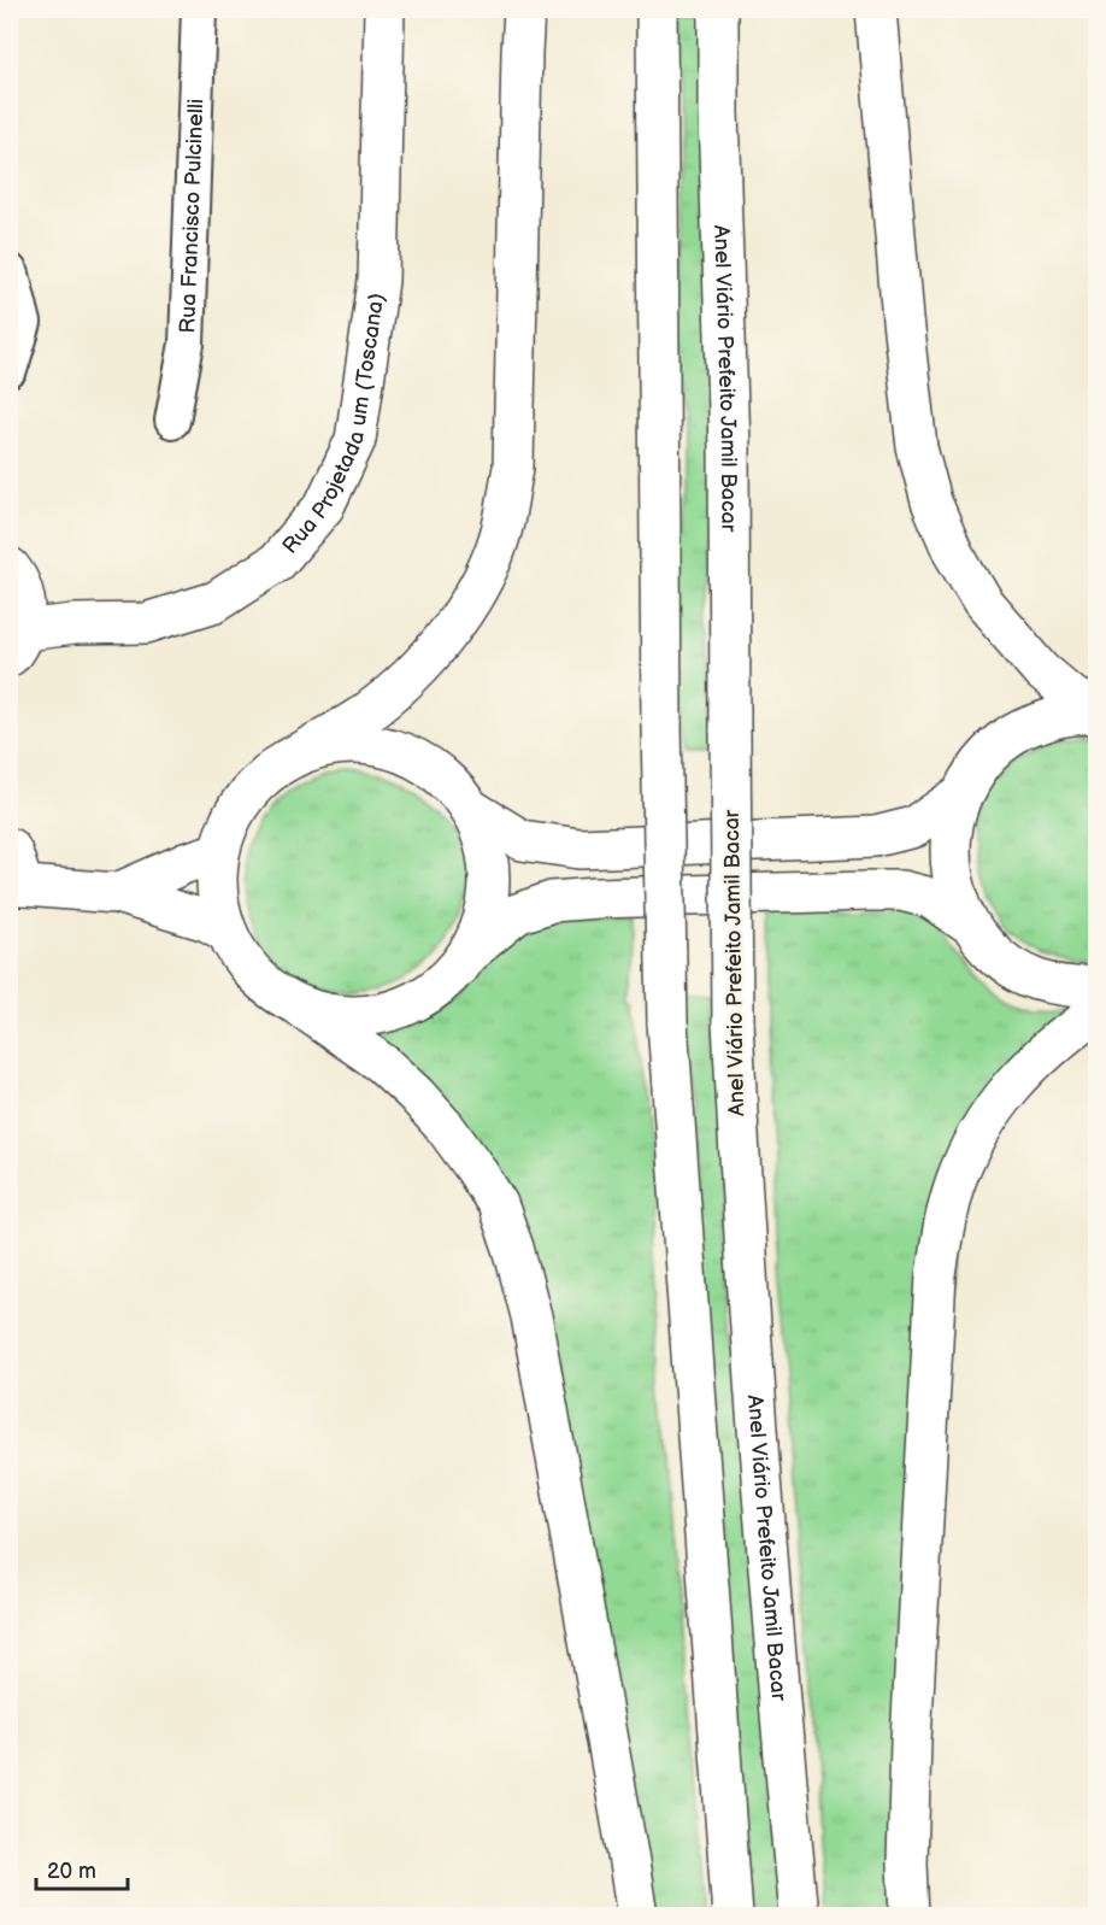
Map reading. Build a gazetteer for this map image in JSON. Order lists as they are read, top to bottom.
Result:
{
  "streets": {
    "main road": ["Anel Viário Prefeito Jamil Bacar", "Rua Projetada um (Toscana)"],
    "street": ["Rua Francisco Pulcinelli"]
  },
  "scale_bar": "20 m"
}
